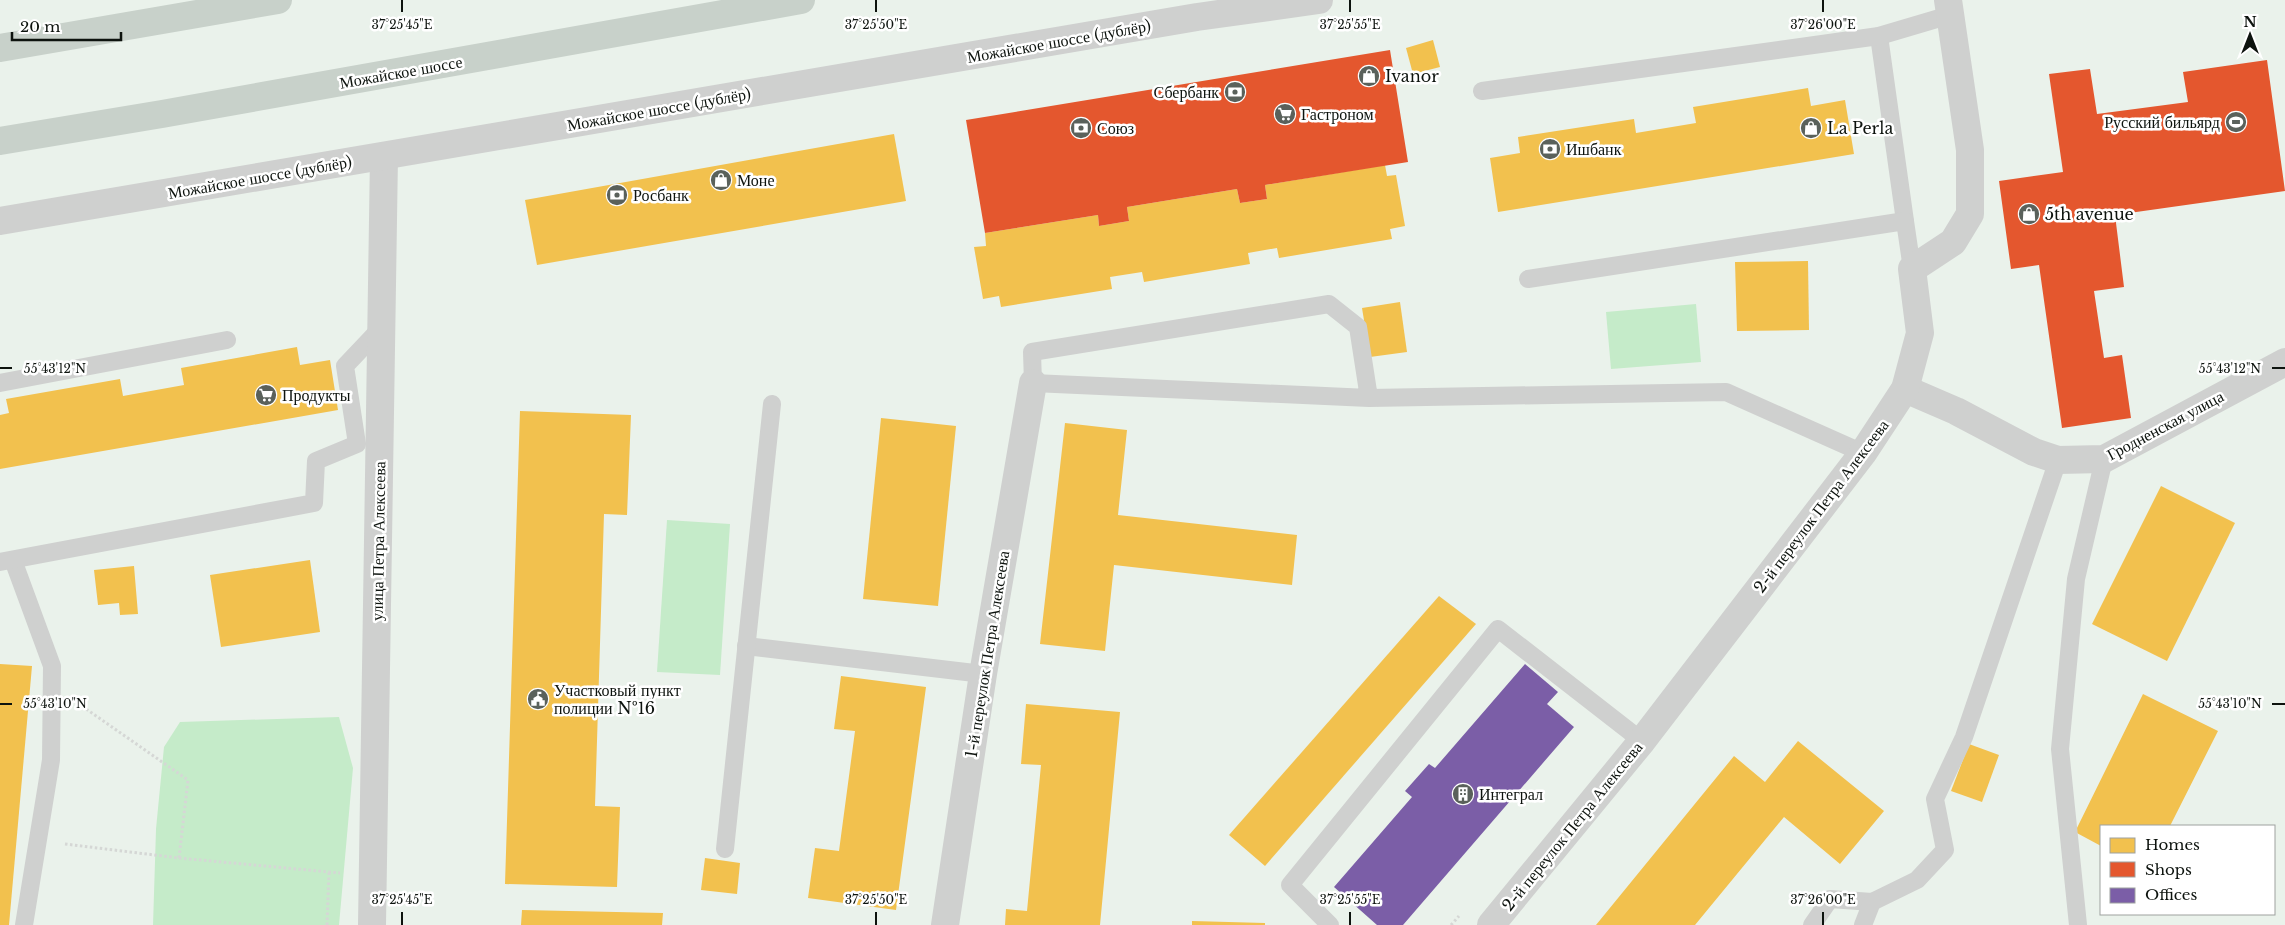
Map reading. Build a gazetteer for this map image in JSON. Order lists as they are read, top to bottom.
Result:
{
  "streets": {
    "main road": ["Можайское шоссе"],
    "street": [
      "Можайское шоссе (дублёр)",
      "Гродненская улица",
      "2-й переулок Петра Алексеева",
      "улица Петра Алексеева",
      "1-й переулок Петра Алексеева"
    ]
  },
  "crossings": [
    ["Можайское шоссе (дублёр)", "улица Петра Алексеева"],
    ["Гродненская улица", "2-й переулок Петра Алексеева"]
  ],
  "places": {
    "shop": [
      "Ivanor",
      "La Perla",
      "Моне",
      "5th avenue"
    ],
    "bank": [
      "Сбербанк",
      "Союз",
      "Ишбанк",
      "Росбанк"
    ],
    "supermarket": ["Гастроном", "Продукты"],
    "sports": ["Русский бильярд"],
    "public building": ["Участковый пункт полиции №16"],
    "building": ["Интеграл"]
  },
  "legend": ["Homes", "Shops", "Offices"],
  "scale_bar": "20 m",
  "north": "top",
  "coordinates": [
    "37°25'45\"E",
    "37°25'50\"E",
    "37°25'55\"E",
    "37°26'00\"E",
    "55°43'12\"N",
    "55°43'10\"N"
  ]
}
